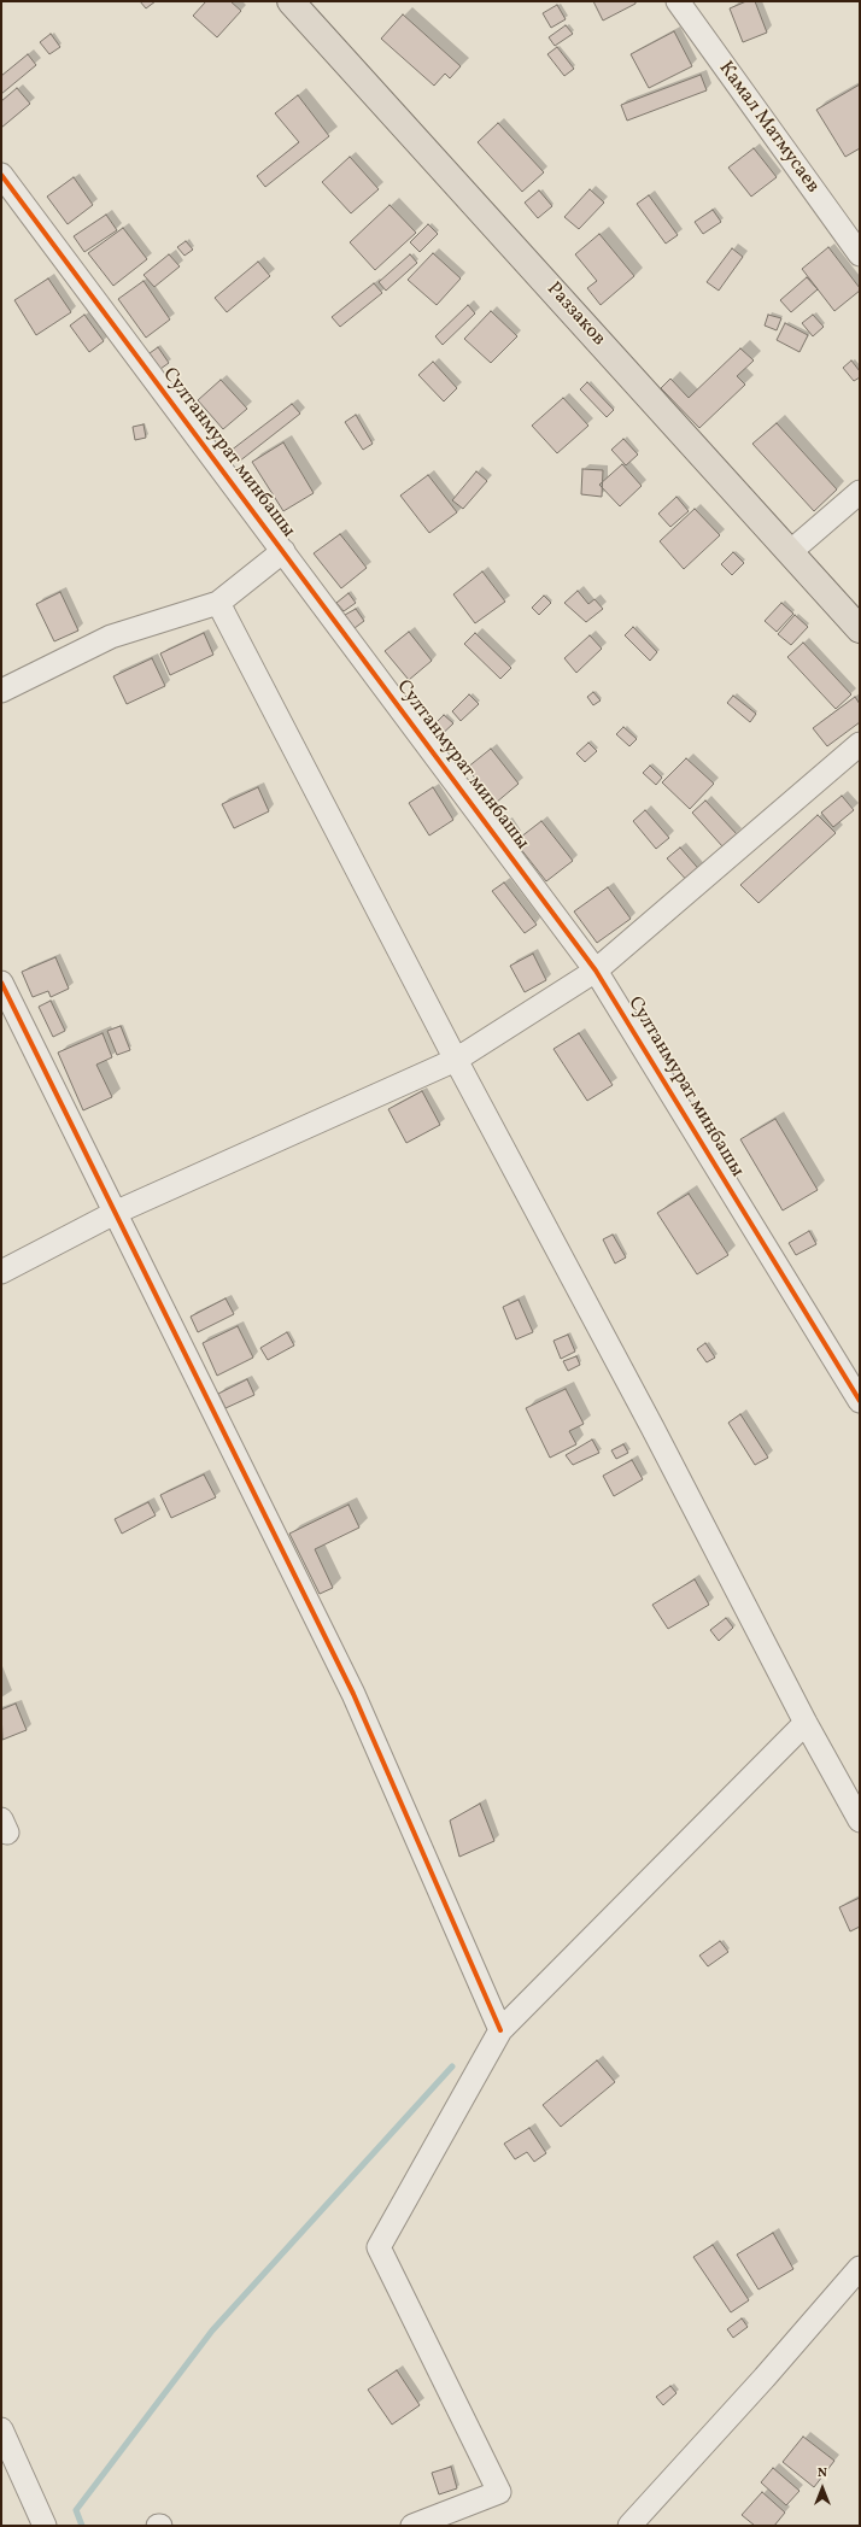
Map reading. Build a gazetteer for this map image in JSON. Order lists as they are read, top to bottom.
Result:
{
  "streets": {
    "main road": ["Раззаков"],
    "street": ["Камал Матмусаев", "Султанмурат минбашы"]
  },
  "north": "top"
}
